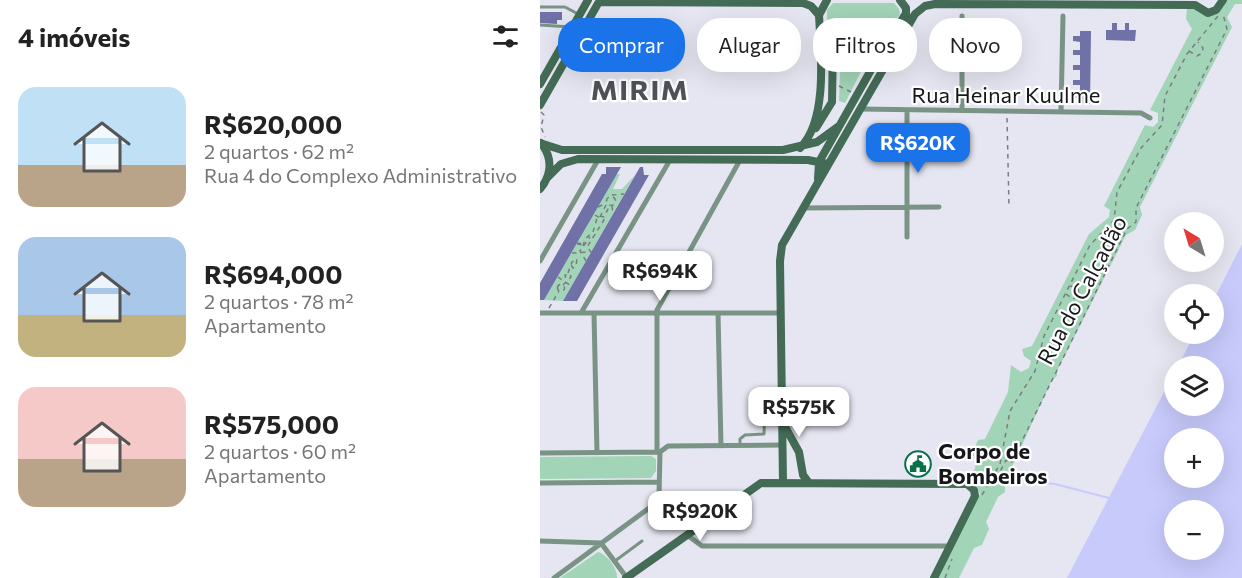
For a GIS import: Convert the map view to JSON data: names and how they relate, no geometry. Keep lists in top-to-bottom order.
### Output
{
  "streets": {
    "street": ["Rua Heinar Kuulme"],
    "path": ["Rua do Calçadão"]
  },
  "districts": ["MIRIM"],
  "places": {
    "public building": ["Corpo de Bombeiros"]
  },
  "north": "top left",
  "page": {
    "heading": "4 imóveis",
    "chip": [
      "Comprar",
      "Alugar",
      "Filtros",
      "Novo"
    ],
    "list": [
      {
        "name": "R$620,000",
        "note": "2 quartos · 62 m² · Rua 4 do Complexo Administrativo"
      },
      {
        "name": "R$694,000",
        "note": "2 quartos · 78 m² · Apartamento"
      },
      {
        "name": "R$575,000",
        "note": "2 quartos · 60 m² · Apartamento"
      }
    ],
    "price": [
      "R$620K",
      "R$694K",
      "R$575K",
      "R$920K"
    ],
    "map_buttons": ["+", "−"]
  }
}
